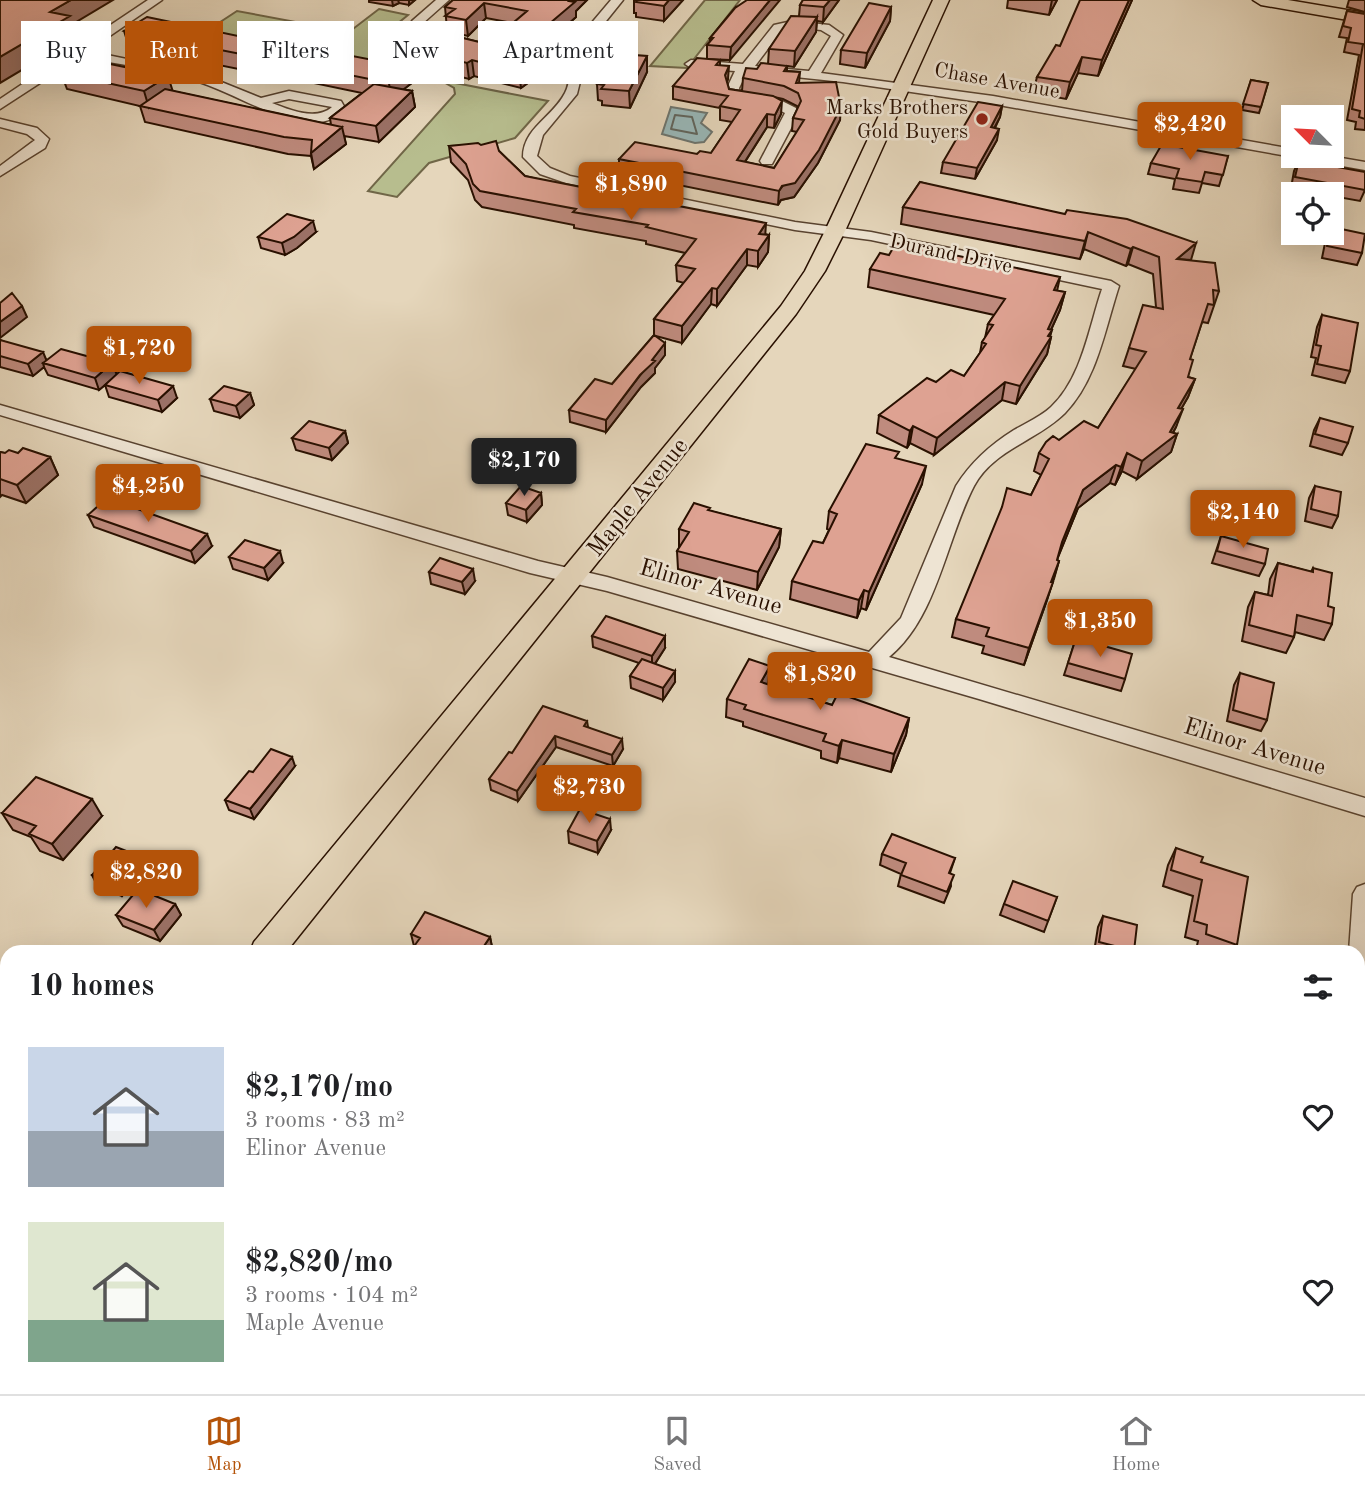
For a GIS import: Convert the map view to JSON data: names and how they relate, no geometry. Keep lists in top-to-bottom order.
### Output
{
  "streets": {
    "main road": ["Maple Avenue"],
    "street": ["Chase Avenue", "Durand Drive", "Elinor Avenue"]
  },
  "crossings": [
    ["Chase Avenue", "Maple Avenue"],
    ["Durand Drive", "Maple Avenue"],
    ["Durand Drive", "Elinor Avenue"],
    ["Maple Avenue", "Elinor Avenue"]
  ],
  "places": ["Marks Brothers Gold Buyers"],
  "north": "top left",
  "page": {
    "chip": [
      "Buy",
      "Rent",
      "Filters",
      "New",
      "Apartment"
    ],
    "price": [
      "$2,420",
      "$1,890",
      "$1,720",
      "$2,170",
      "$4,250",
      "$2,140",
      "$1,350",
      "$1,820",
      "$2,730",
      "$2,820"
    ],
    "heading": "10 homes",
    "list": [
      {
        "name": "$2,170/mo",
        "note": "3 rooms · 83 m² · Elinor Avenue"
      },
      {
        "name": "$2,820/mo",
        "note": "3 rooms · 104 m² · Maple Avenue"
      }
    ],
    "tabs": ["Map", "Saved", "Home"]
  }
}
